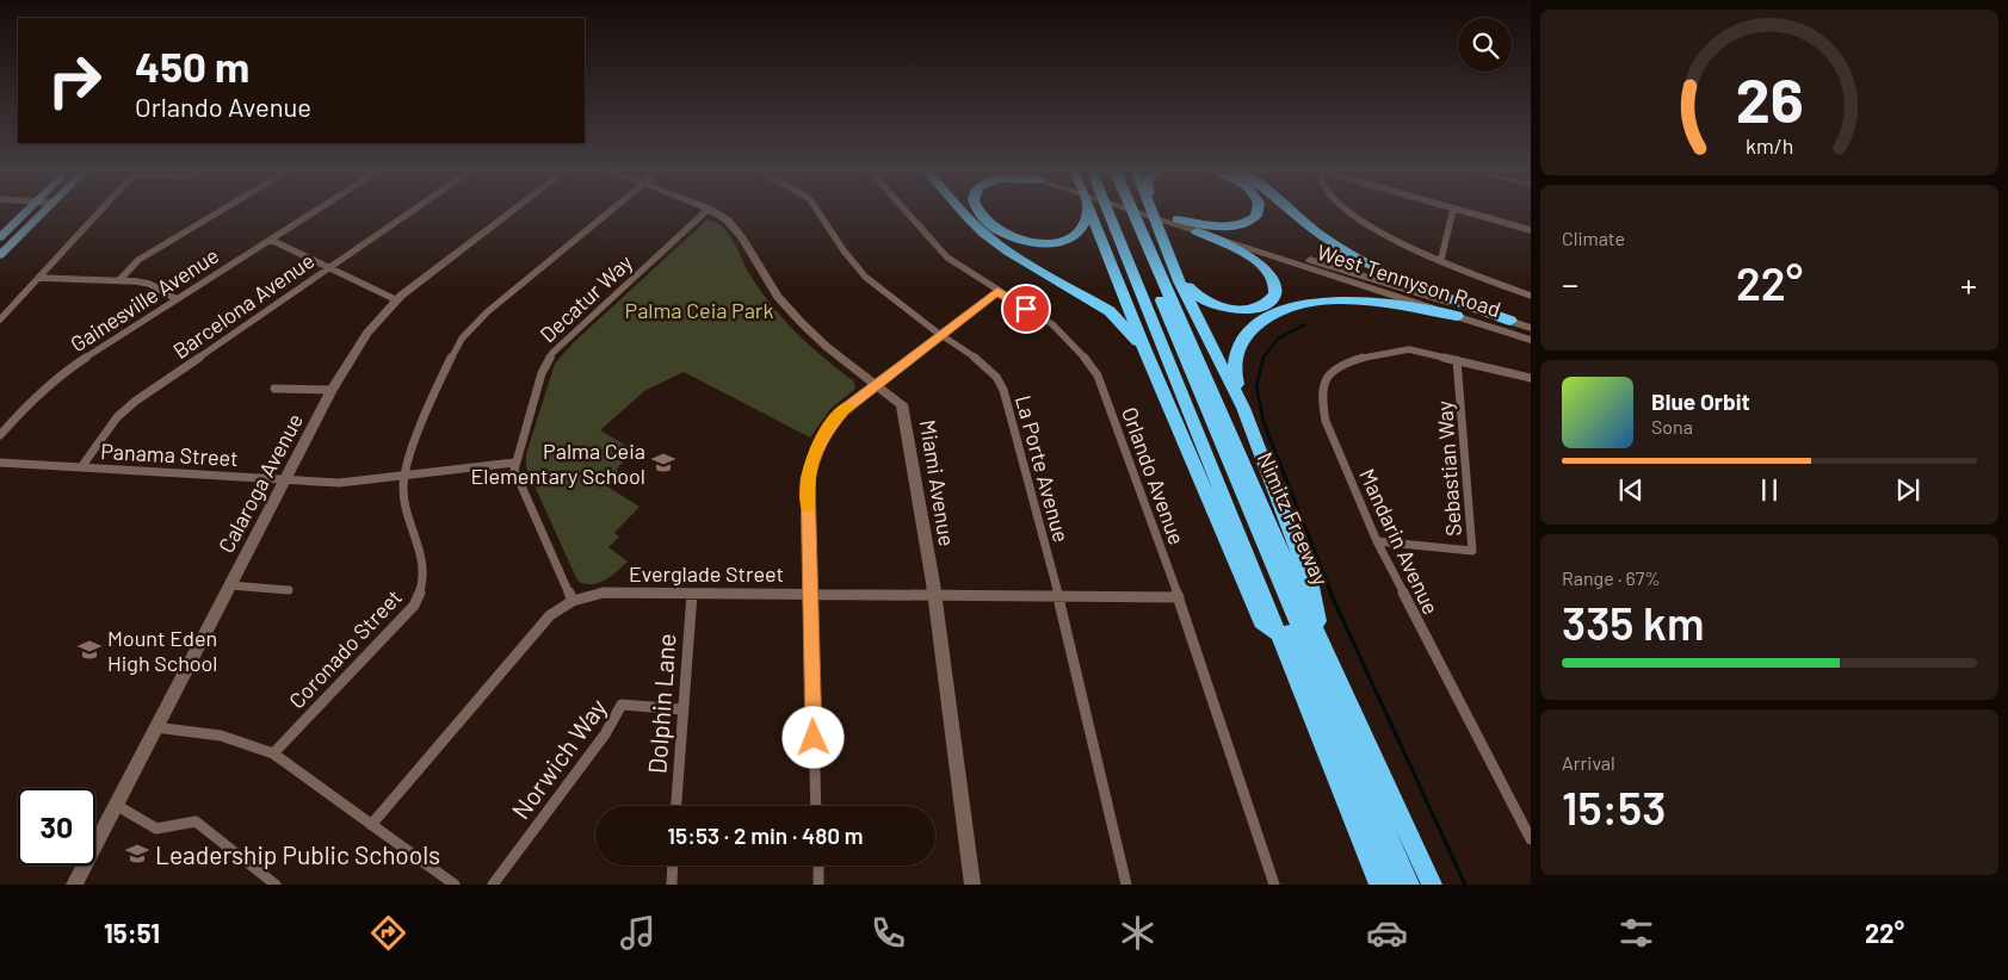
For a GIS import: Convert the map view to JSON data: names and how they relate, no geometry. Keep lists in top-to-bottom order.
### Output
{
  "streets": {
    "highway": ["Nimitz Freeway"],
    "street": [
      "West Tennyson Road",
      "Decatur Way",
      "Gainesville Avenue",
      "Barcelona Avenue",
      "Panama Street",
      "La Porte Avenue",
      "Sebastian Way",
      "Orlando Avenue",
      "Calaroga Avenue",
      "Miami Avenue",
      "Mandarin Avenue",
      "Everglade Street",
      "Coronado Street",
      "Dolphin Lane",
      "Norwich Way"
    ]
  },
  "crossings": [
    ["Decatur Way", "Panama Street"],
    ["Barcelona Avenue", "Panama Street"],
    ["Panama Street", "Calaroga Avenue"],
    ["Panama Street", "Coronado Street"],
    ["La Porte Avenue", "Everglade Street"],
    ["Sebastian Way", "Mandarin Avenue"],
    ["Orlando Avenue", "Everglade Street"],
    ["Miami Avenue", "Everglade Street"],
    ["Everglade Street", "Dolphin Lane"],
    ["Dolphin Lane", "Norwich Way"]
  ],
  "parks": ["Palma Ceia Park"],
  "places": {
    "school or university": ["Palma Ceia Elementary School", "Mount Eden High School", "Leadership Public Schools"]
  },
  "page": {
    "turn": ["450 m", "Orlando Avenue"],
    "tile": [
      "Climate",
      ["Range · 67%", "335 km"],
      ["Arrival", "15:53"]
    ],
    "heat": ["−", "22°", "+"],
    "song": ["Blue Orbit", "Sona"],
    "limit": "30",
    "trip": "15:53 · 2 min · 480 m",
    "tabs": ["15:51", "22°"],
    "gauge": ["26", "km/h"]
  }
}
